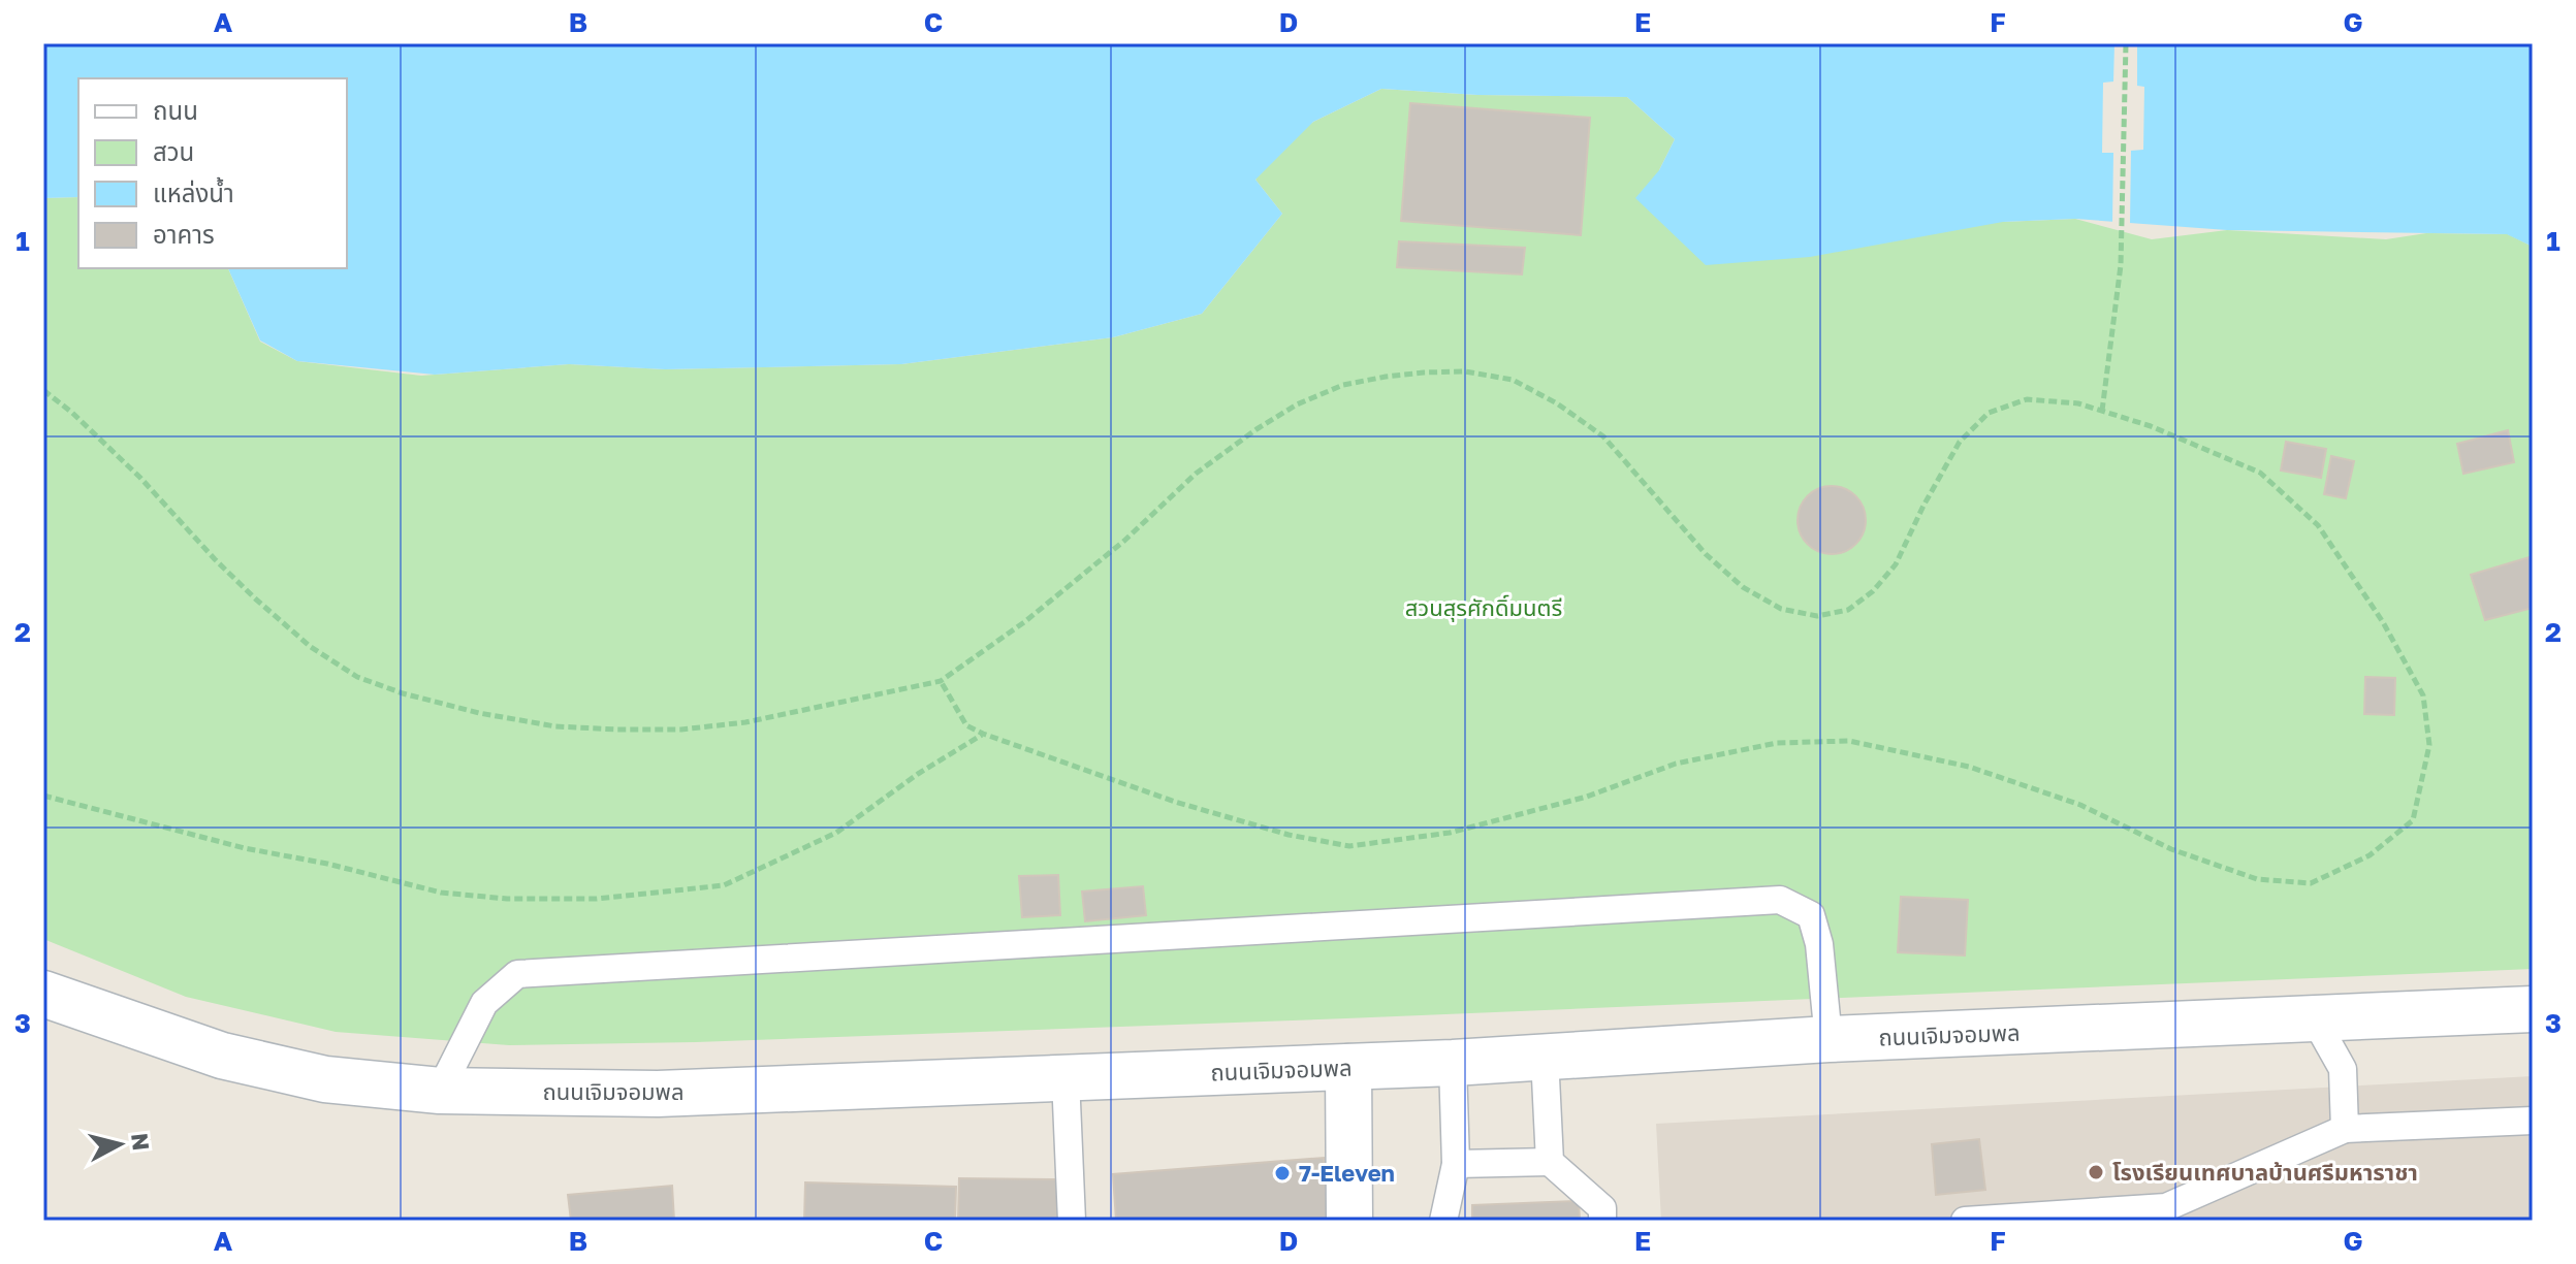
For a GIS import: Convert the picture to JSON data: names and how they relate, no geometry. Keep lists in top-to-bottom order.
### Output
{
  "streets": {
    "main road": ["ถนนเจิมจอมพล"]
  },
  "parks": ["สวนสุรศักดิ์มนตรี"],
  "places": ["โรงเรียนเทศบาลบ้านศรีมหาราชา", "7-Eleven"],
  "legend": [
    "ถนน",
    "สวน",
    "แหล่งน้ำ",
    "อาคาร"
  ],
  "north": "right",
  "grid": {
    "columns": [
      "A",
      "B",
      "C",
      "D",
      "E",
      "F",
      "G"
    ],
    "rows": ["1", "2", "3"]
  }
}
